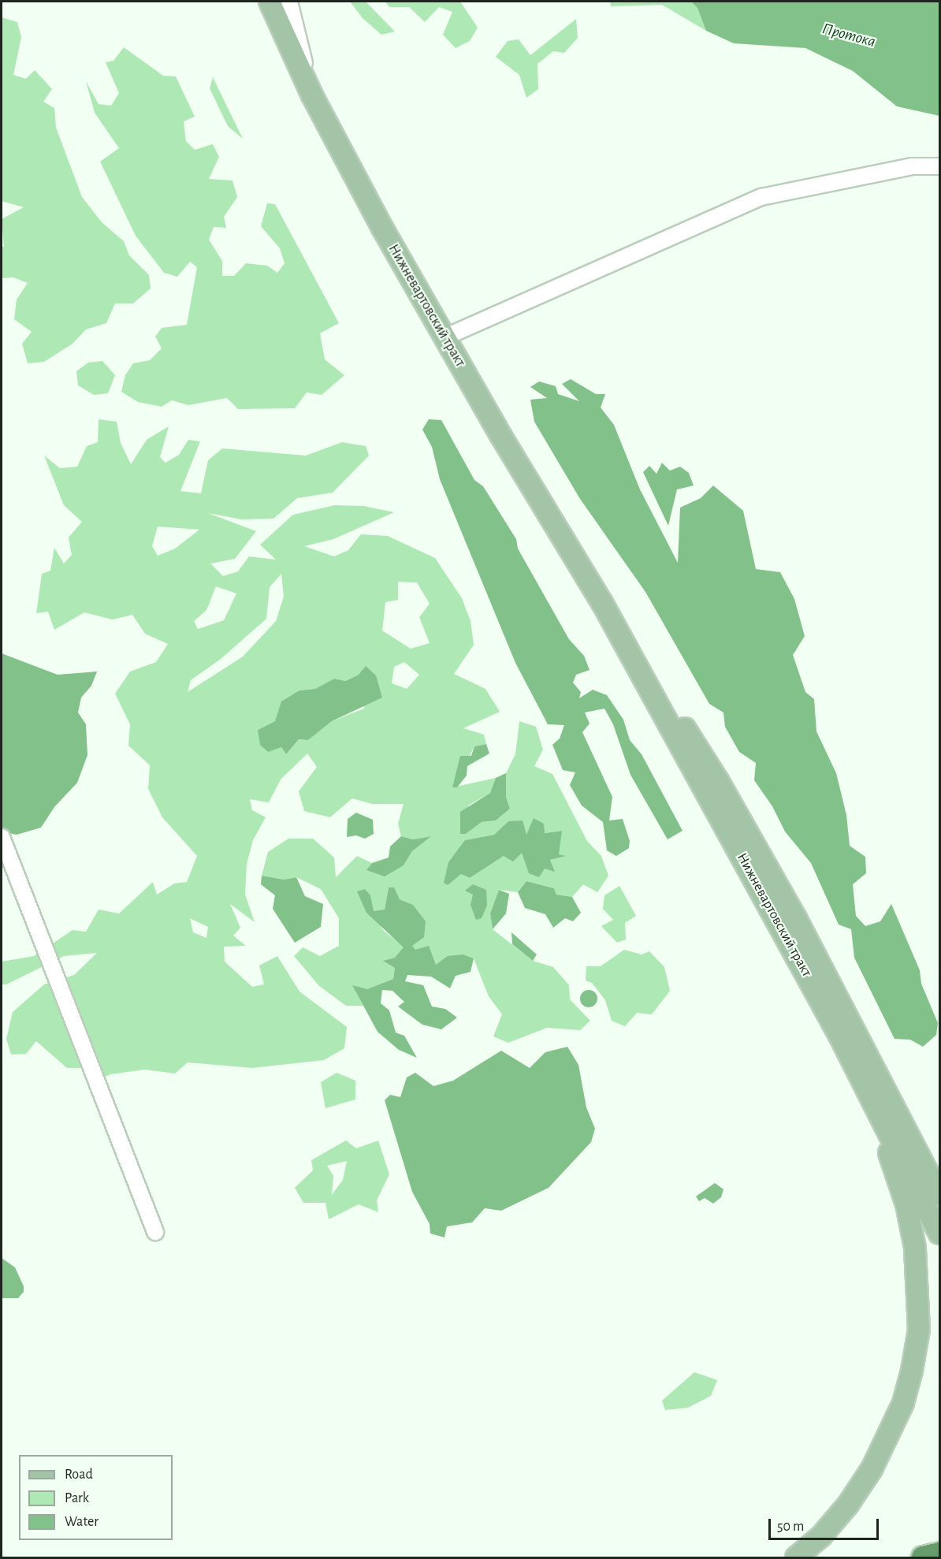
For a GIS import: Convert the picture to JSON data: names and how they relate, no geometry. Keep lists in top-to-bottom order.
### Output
{
  "streets": {
    "main road": ["Нижневартовский тракт"]
  },
  "water": ["Протока"],
  "legend": ["Road", "Park", "Water"],
  "scale_bar": "50 m"
}
